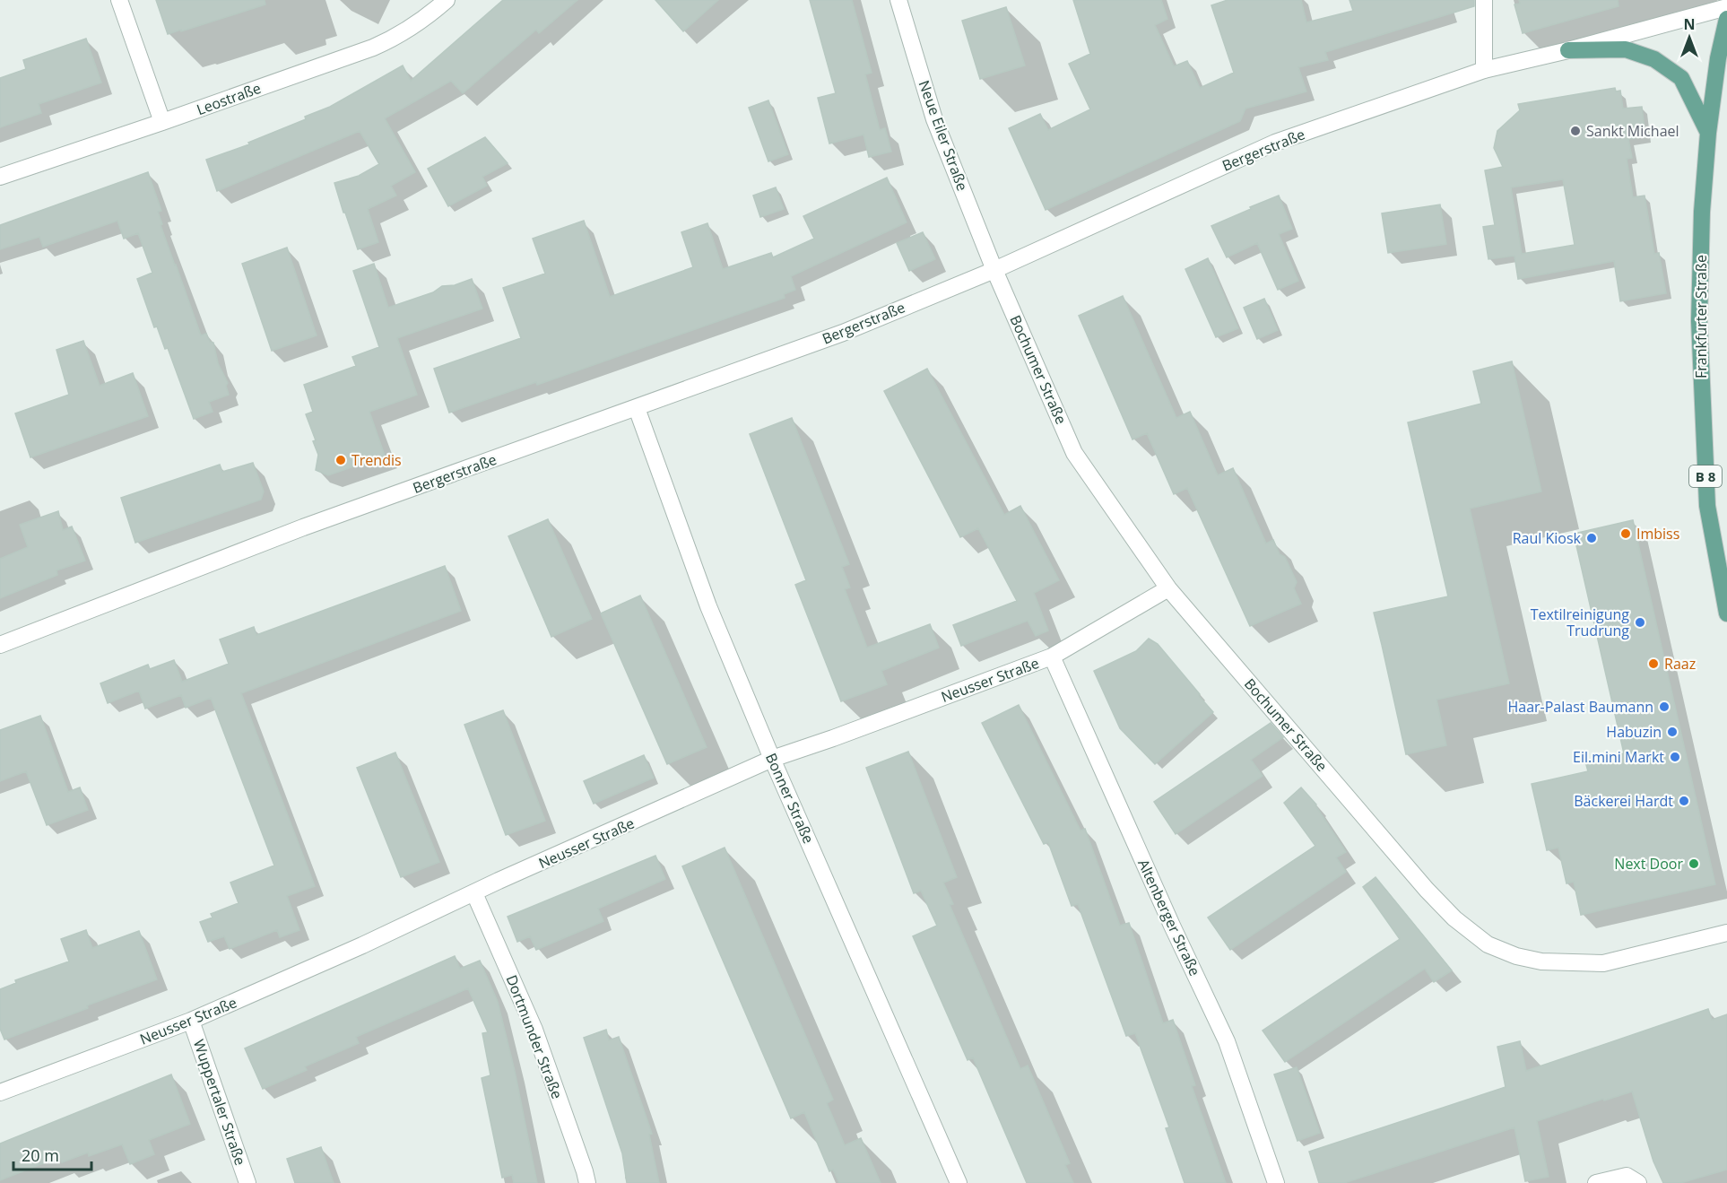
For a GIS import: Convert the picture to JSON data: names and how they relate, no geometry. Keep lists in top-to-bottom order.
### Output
{
  "streets": {
    "main road": ["Frankfurter Straße", "B 8"],
    "street": [
      "Leostraße",
      "Neue Eiler Straße",
      "Bergerstraße",
      "Bochumer Straße",
      "Neusser Straße",
      "Bonner Straße",
      "Altenberger Straße",
      "Dortmunder Straße",
      "Wuppertaler Straße"
    ]
  },
  "crossings": [
    ["Neue Eiler Straße", "Bergerstraße"],
    ["Neue Eiler Straße", "Bochumer Straße"],
    ["Bergerstraße", "Bochumer Straße"],
    ["Bergerstraße", "Bonner Straße"],
    ["Bochumer Straße", "Neusser Straße"],
    ["Neusser Straße", "Bonner Straße"],
    ["Neusser Straße", "Altenberger Straße"],
    ["Neusser Straße", "Dortmunder Straße"],
    ["Neusser Straße", "Wuppertaler Straße"]
  ],
  "places": [
    "Sankt Michael",
    "Trendis",
    "Imbiss",
    "Raul Kiosk",
    "Textilreinigung Trudrung",
    "Raaz",
    "Haar-Palast Baumann",
    "Habuzin",
    "Eil.mini Markt",
    "Bäckerei Hardt",
    "Next Door"
  ],
  "scale_bar": "20 m",
  "north": "top"
}
